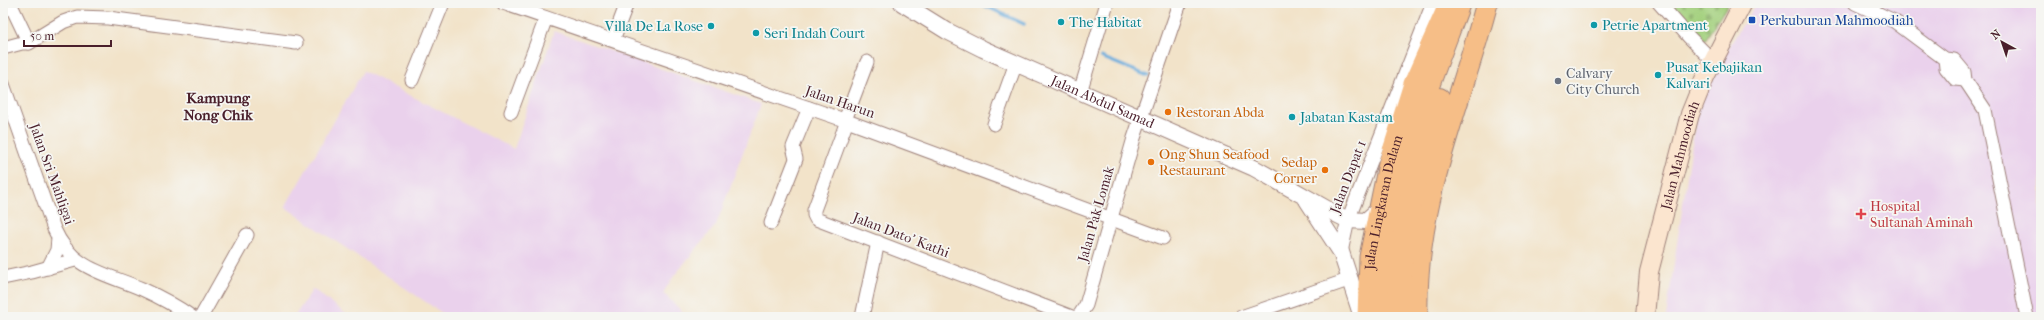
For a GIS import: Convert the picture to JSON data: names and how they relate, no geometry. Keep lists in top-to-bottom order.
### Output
{
  "streets": {
    "highway": ["Jalan Lingkaran Dalam"],
    "main road": ["Jalan Mahmoodiah"],
    "street": [
      "Jalan Harun",
      "Jalan Abdul Samad",
      "Jalan Sri Mahligai",
      "Jalan Dapat 1",
      "Jalan Pak Lomak",
      "Jalan Dato’ Kathi"
    ]
  },
  "crossings": [
    ["Jalan Harun", "Jalan Pak Lomak"],
    ["Jalan Harun", "Jalan Dato’ Kathi"],
    ["Jalan Abdul Samad", "Jalan Dapat 1"],
    ["Jalan Abdul Samad", "Jalan Lingkaran Dalam"],
    ["Jalan Abdul Samad", "Jalan Pak Lomak"],
    ["Jalan Pak Lomak", "Jalan Dato’ Kathi"]
  ],
  "districts": ["Kampung Nong Chik"],
  "places": {
    "transit": ["Perkuburan Mahmoodiah"],
    "other": [
      "The Habitat",
      "Petrie Apartment",
      "Villa De La Rose",
      "Seri Indah Court",
      "Pusat Kebajikan Kalvari",
      "Calvary City Church",
      "Restoran Abda",
      "Jabatan Kastam",
      "Ong Shun Seafood Restaurant",
      "Sedap Corner"
    ],
    "health": ["Hospital Sultanah Aminah"]
  },
  "scale_bar": "50 m",
  "north": "top left"
}
